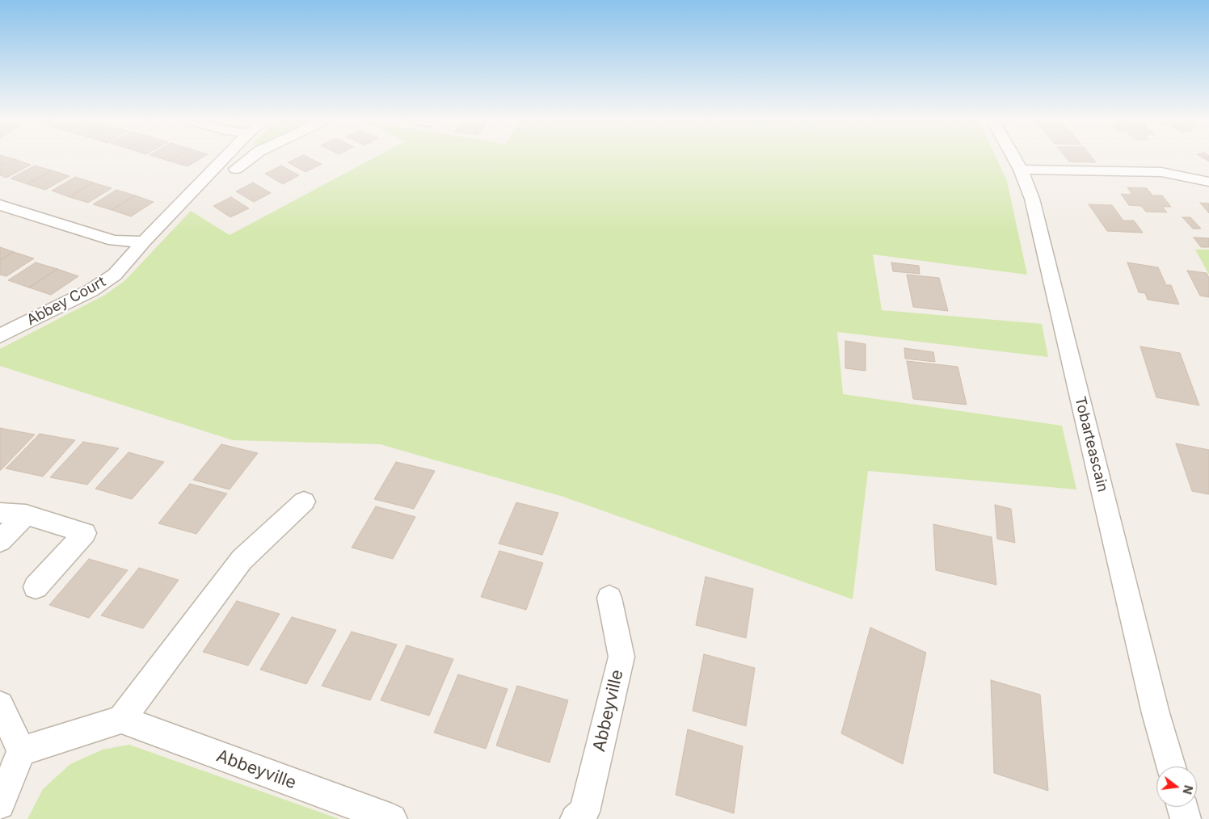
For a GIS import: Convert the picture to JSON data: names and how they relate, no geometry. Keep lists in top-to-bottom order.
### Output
{
  "streets": {
    "street": ["Abbey Court", "Tobarteascain", "Abbeyville"]
  },
  "north": "right"
}
